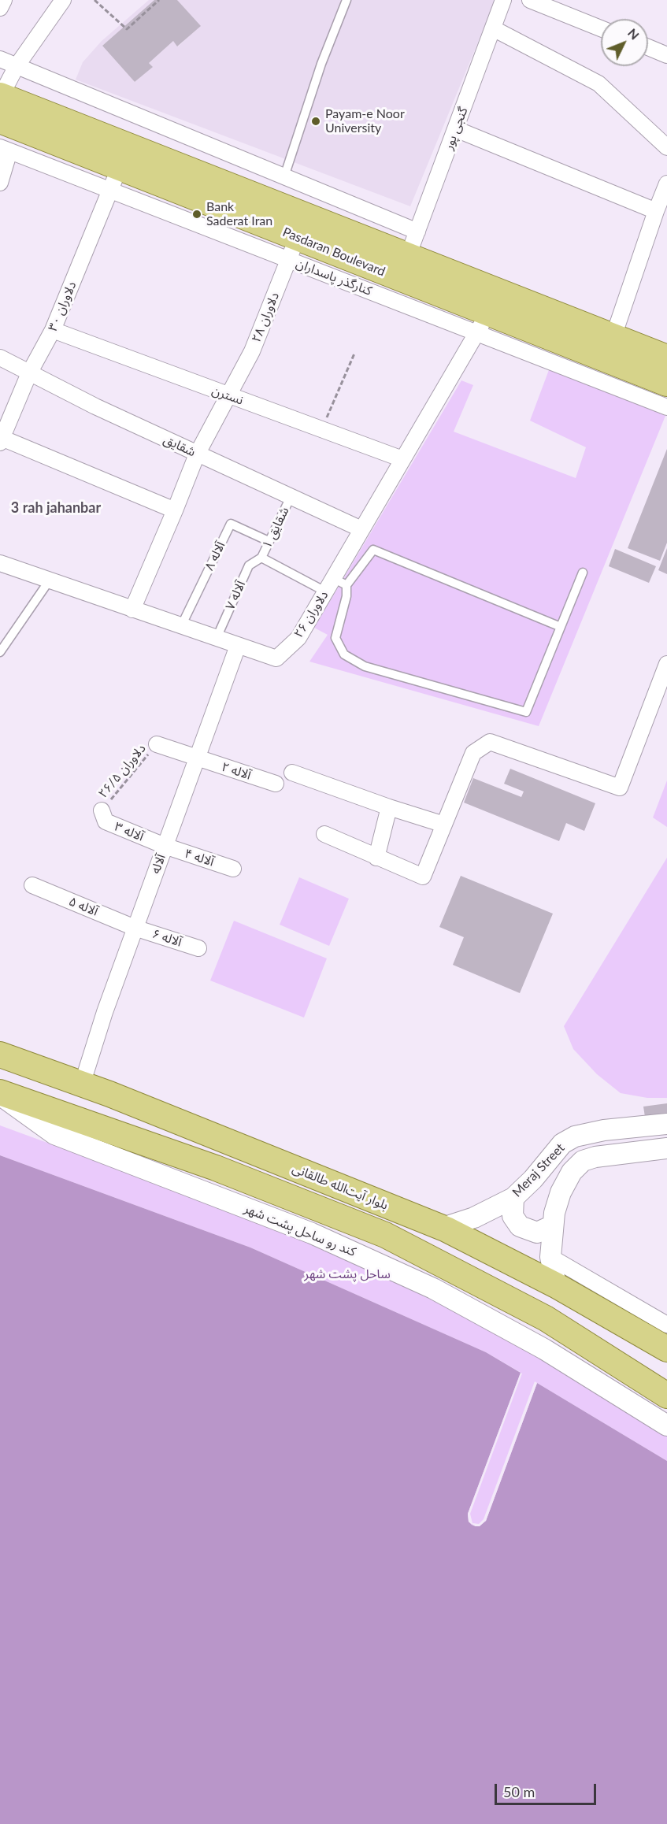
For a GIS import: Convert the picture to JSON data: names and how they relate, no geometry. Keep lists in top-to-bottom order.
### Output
{
  "streets": {
    "main road": ["Pasdaran Boulevard", "بلوار آیت‌الله طالقانی"],
    "street": [
      "گنجی پور",
      "کنارگذر پاسداران",
      "دلاوران ۳۰",
      "دلاوران ۲۸",
      "نسترن",
      "شقایق",
      "دلاوران ۲۶",
      "آلاله ۲",
      "آلاله ۳",
      "آلاله ۴",
      "آلاله",
      "آلاله ۵",
      "آلاله ۶",
      "Meraj Street",
      "کند رو ساحل پشت شهر"
    ],
    "lane": ["شقایق ۱", "آلاله ۸", "آلاله ۷"],
    "path": ["دلاوران ۲۶/۵"]
  },
  "crossings": [
    ["گنجی پور", "Pasdaran Boulevard"],
    ["Pasdaran Boulevard", "کنارگذر پاسداران"],
    ["Pasdaran Boulevard", "دلاوران ۳۰"],
    ["Pasdaran Boulevard", "دلاوران ۲۸"],
    ["Pasdaran Boulevard", "دلاوران ۲۶"],
    ["کنارگذر پاسداران", "دلاوران ۳۰"],
    ["کنارگذر پاسداران", "دلاوران ۲۸"],
    ["دلاوران ۳۰", "نسترن"],
    ["دلاوران ۳۰", "شقایق"],
    ["دلاوران ۲۸", "نسترن"],
    ["دلاوران ۲۸", "شقایق"],
    ["دلاوران ۲۸", "دلاوران ۲۶"],
    ["نسترن", "دلاوران ۲۶"],
    ["شقایق", "شقایق ۱"],
    ["شقایق", "دلاوران ۲۶"],
    ["شقایق ۱", "آلاله ۸"],
    ["شقایق ۱", "آلاله ۷"],
    ["آلاله ۸", "دلاوران ۲۶"],
    ["آلاله ۷", "دلاوران ۲۶"],
    ["دلاوران ۲۶", "آلاله"],
    ["دلاوران ۲۶/۵", "آلاله ۲"],
    ["دلاوران ۲۶/۵", "آلاله ۳"],
    ["آلاله ۲", "آلاله"],
    ["آلاله ۳", "آلاله ۴"],
    ["آلاله ۳", "آلاله"],
    ["آلاله ۴", "آلاله"],
    ["آلاله", "آلاله ۵"],
    ["آلاله", "آلاله ۶"],
    ["آلاله", "بلوار آیت‌الله طالقانی"],
    ["آلاله ۵", "آلاله ۶"],
    ["Meraj Street", "بلوار آیت‌الله طالقانی"]
  ],
  "districts": ["3 rah jahanbar"],
  "parks": ["ساحل پشت شهر"],
  "places": ["Payam-e Noor University", "Bank Saderat Iran"],
  "scale_bar": "50 m",
  "north": "top right"
}
